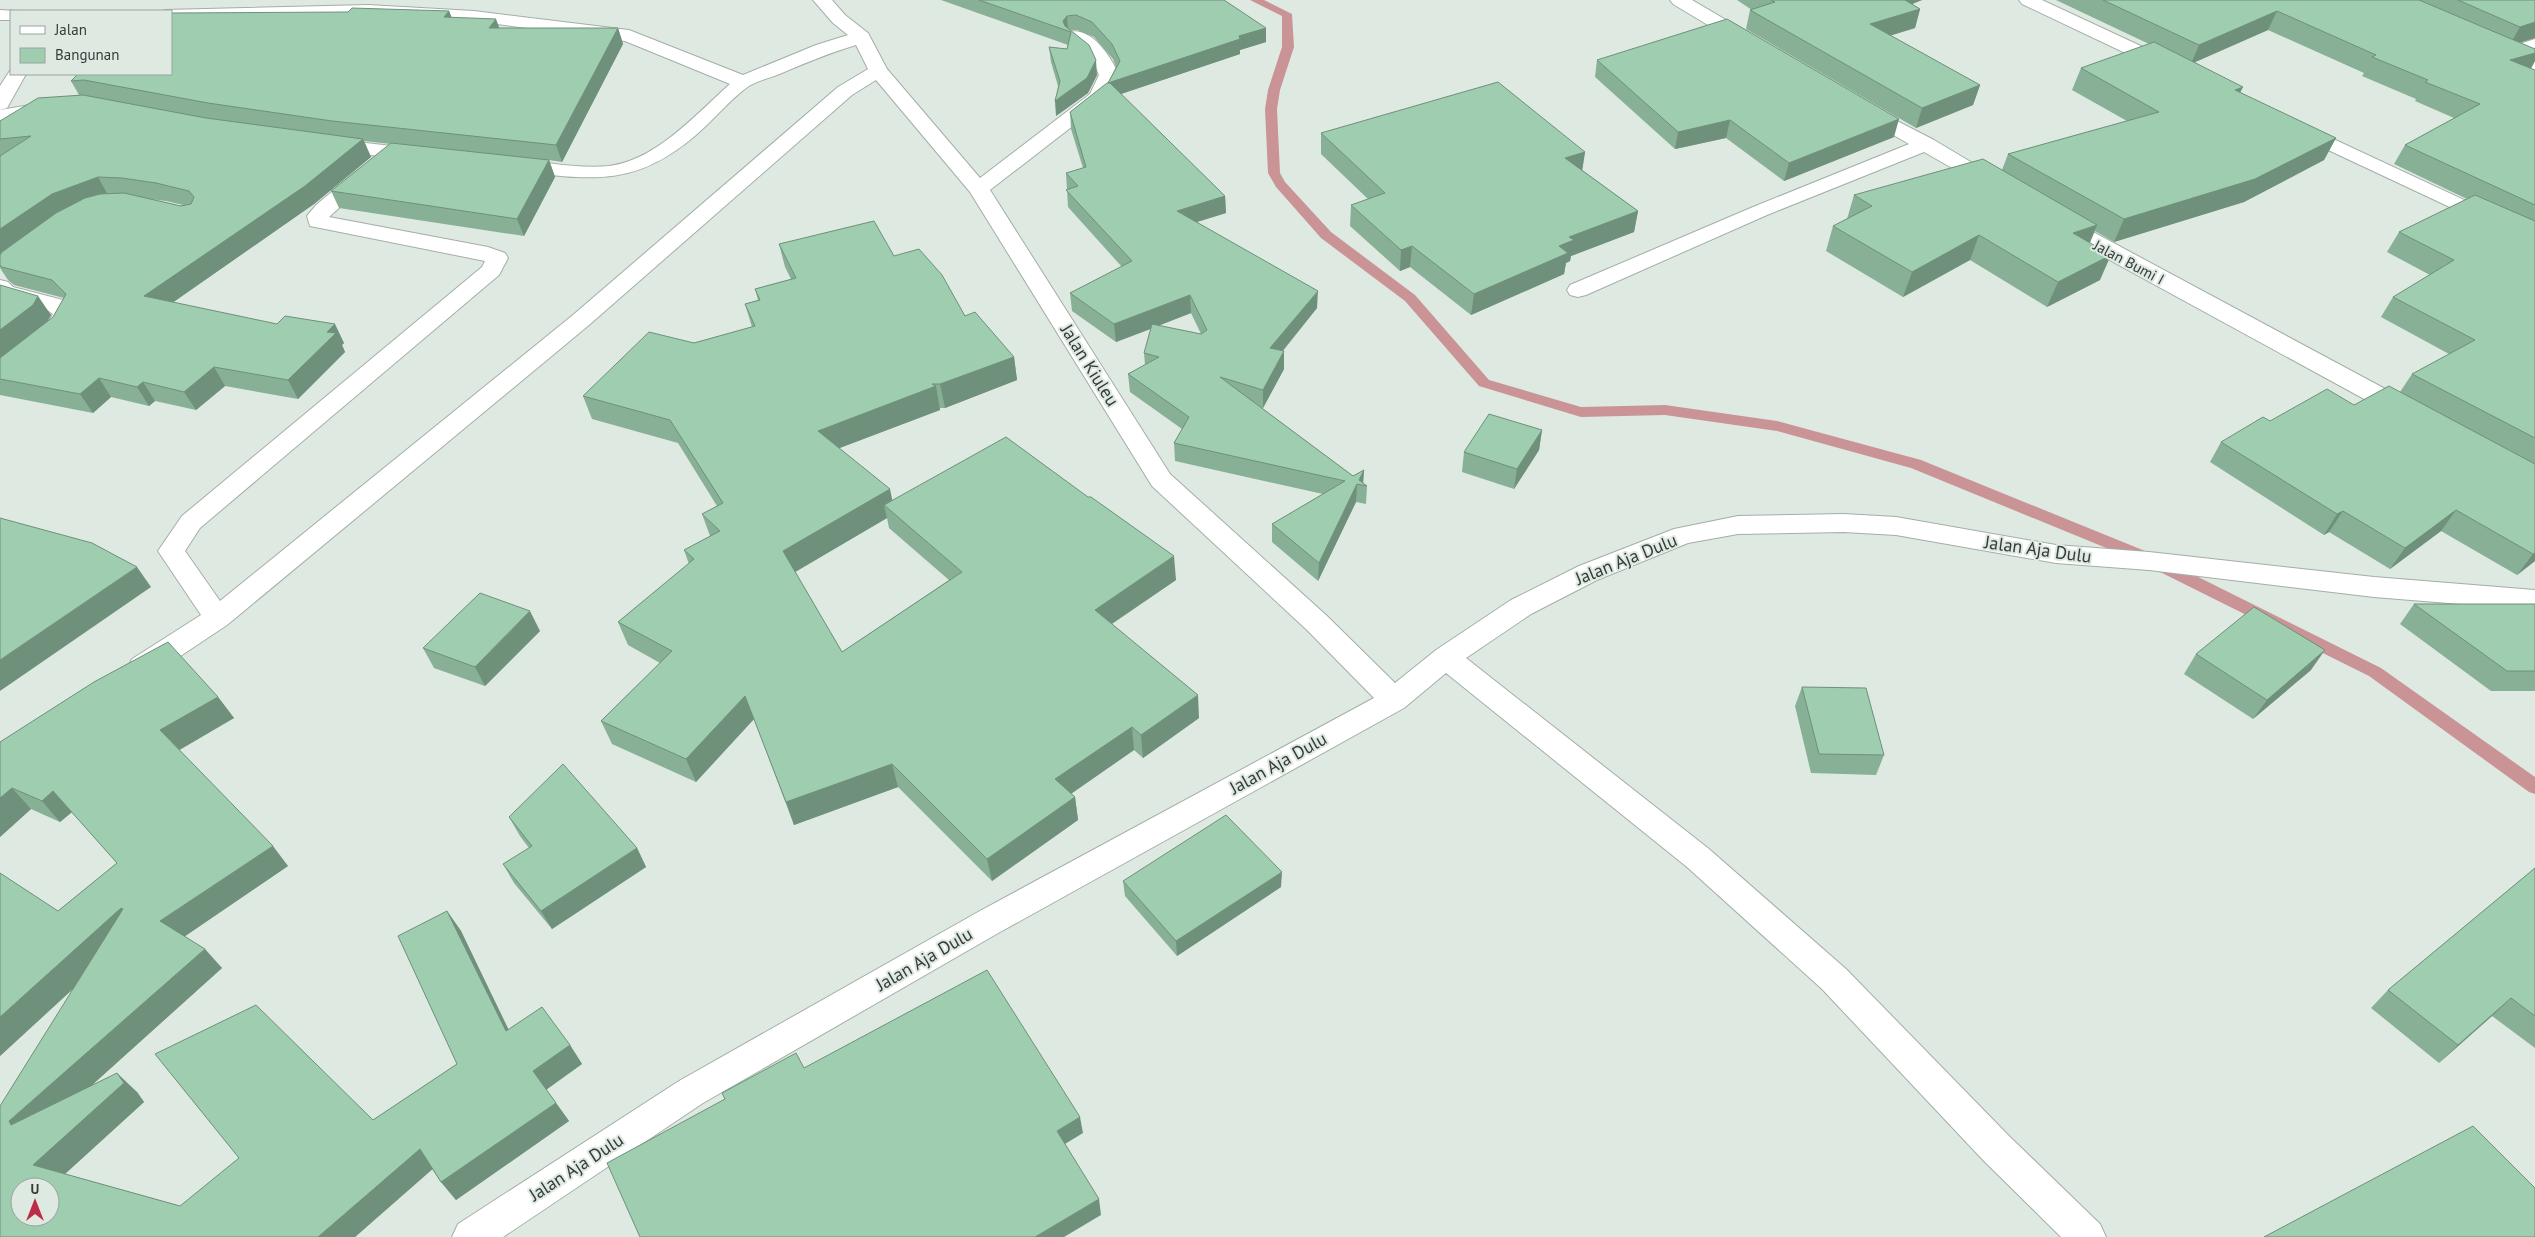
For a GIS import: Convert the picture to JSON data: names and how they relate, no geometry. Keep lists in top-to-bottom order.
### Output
{
  "streets": {
    "street": ["Jalan Bumi I", "Jalan Kiuleu", "Jalan Aja Dulu"]
  },
  "crossings": [
    ["Jalan Kiuleu", "Jalan Aja Dulu"]
  ],
  "legend": ["Jalan", "Bangunan"],
  "north": "top"
}
